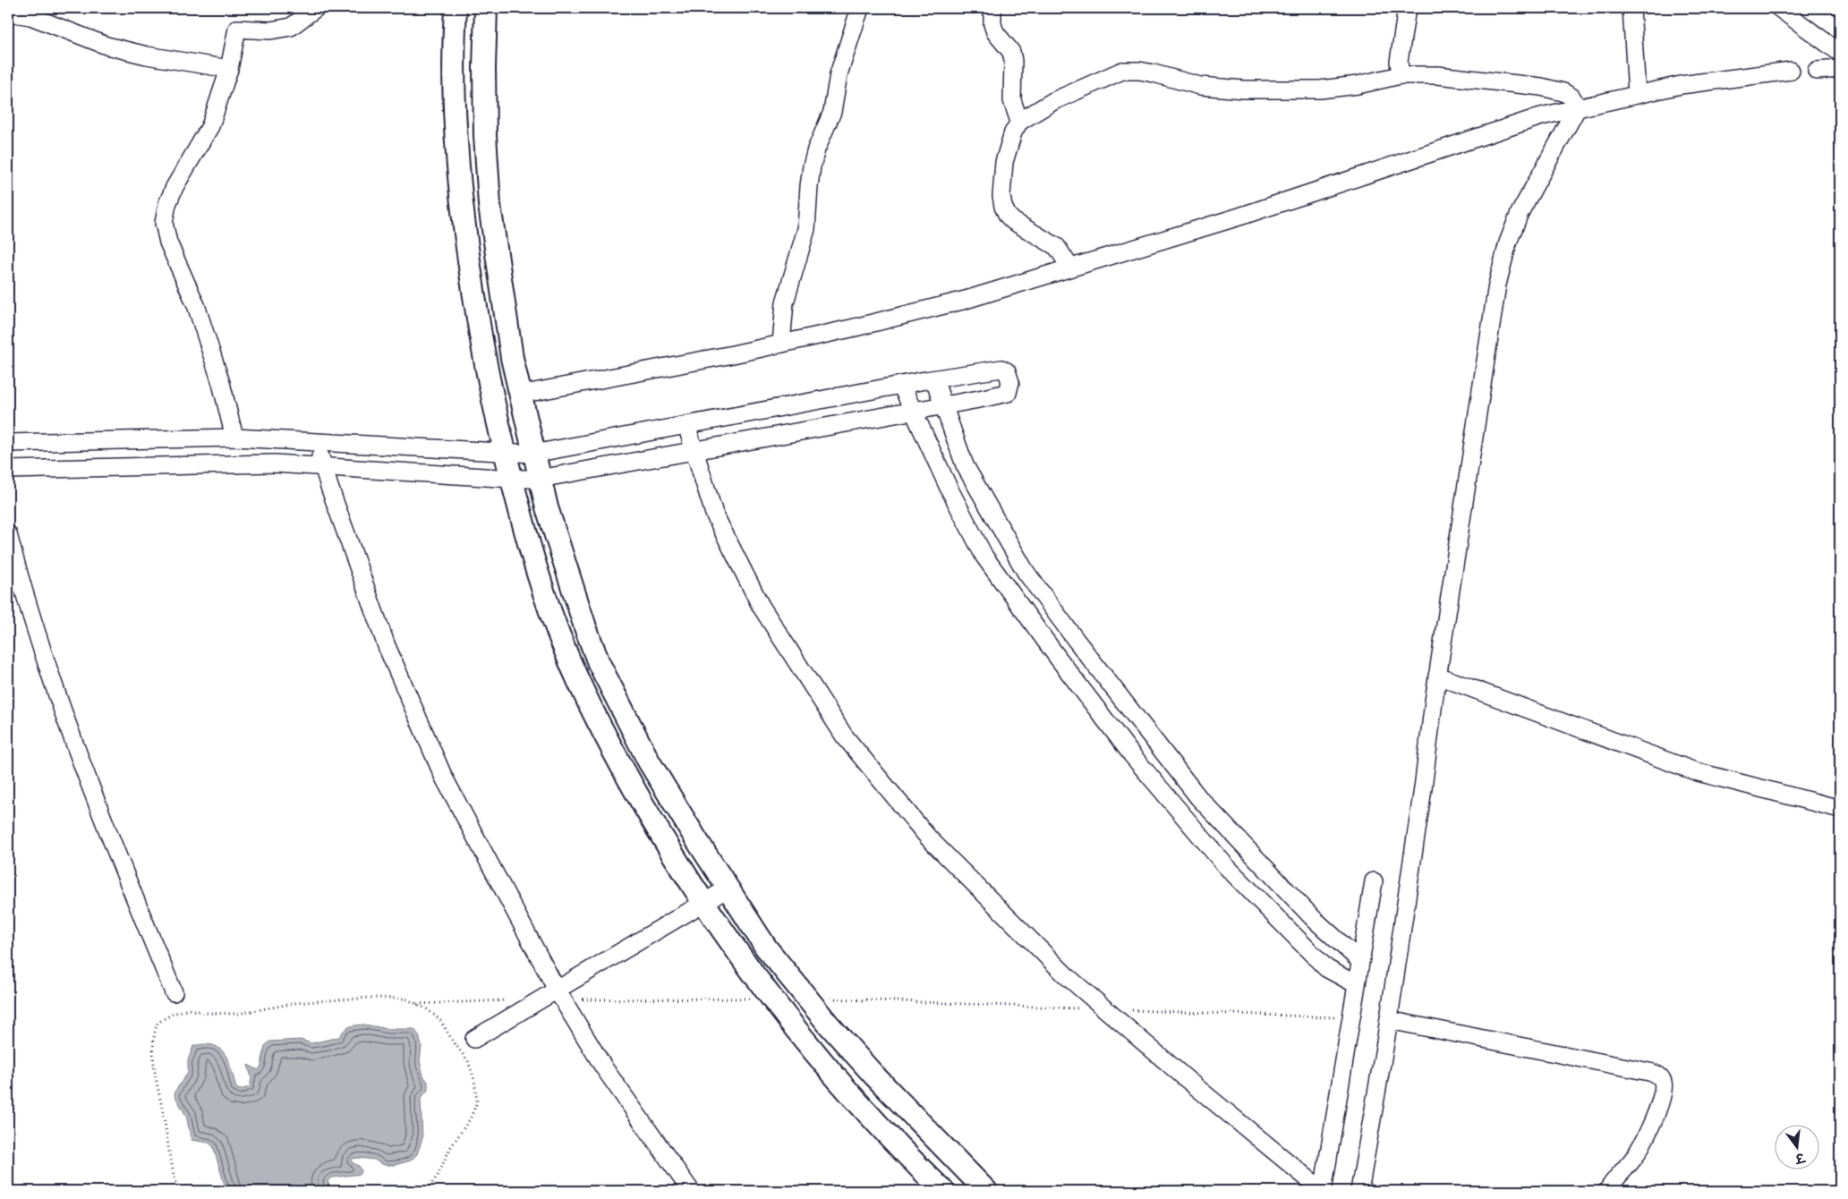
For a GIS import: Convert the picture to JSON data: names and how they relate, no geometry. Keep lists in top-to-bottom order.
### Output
{
  "north": "bottom"
}
